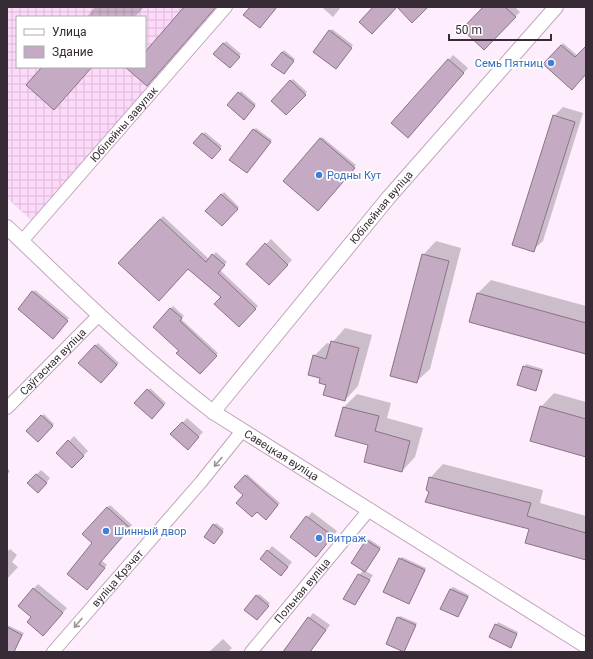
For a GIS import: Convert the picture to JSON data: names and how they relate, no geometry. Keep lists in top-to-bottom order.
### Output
{
  "streets": {
    "street": [
      "Юбілейны завулак",
      "Юбілейная вуліца",
      "Саўгасная вуліца",
      "Савецкая вуліца",
      "вуліца Крэчат",
      "Польная вуліца"
    ]
  },
  "crossings": [
    ["Юбілейны завулак", "Савецкая вуліца"],
    ["Юбілейная вуліца", "Савецкая вуліца"],
    ["Саўгасная вуліца", "Савецкая вуліца"],
    ["Савецкая вуліца", "вуліца Крэчат"],
    ["Савецкая вуліца", "Польная вуліца"]
  ],
  "one_way": ["вуліца Крэчат"],
  "places": [
    "Семь Пятниц",
    "Родны Кут",
    "Шинный двор",
    "Витраж"
  ],
  "legend": ["Улица", "Здание"],
  "scale_bar": "50 m"
}
